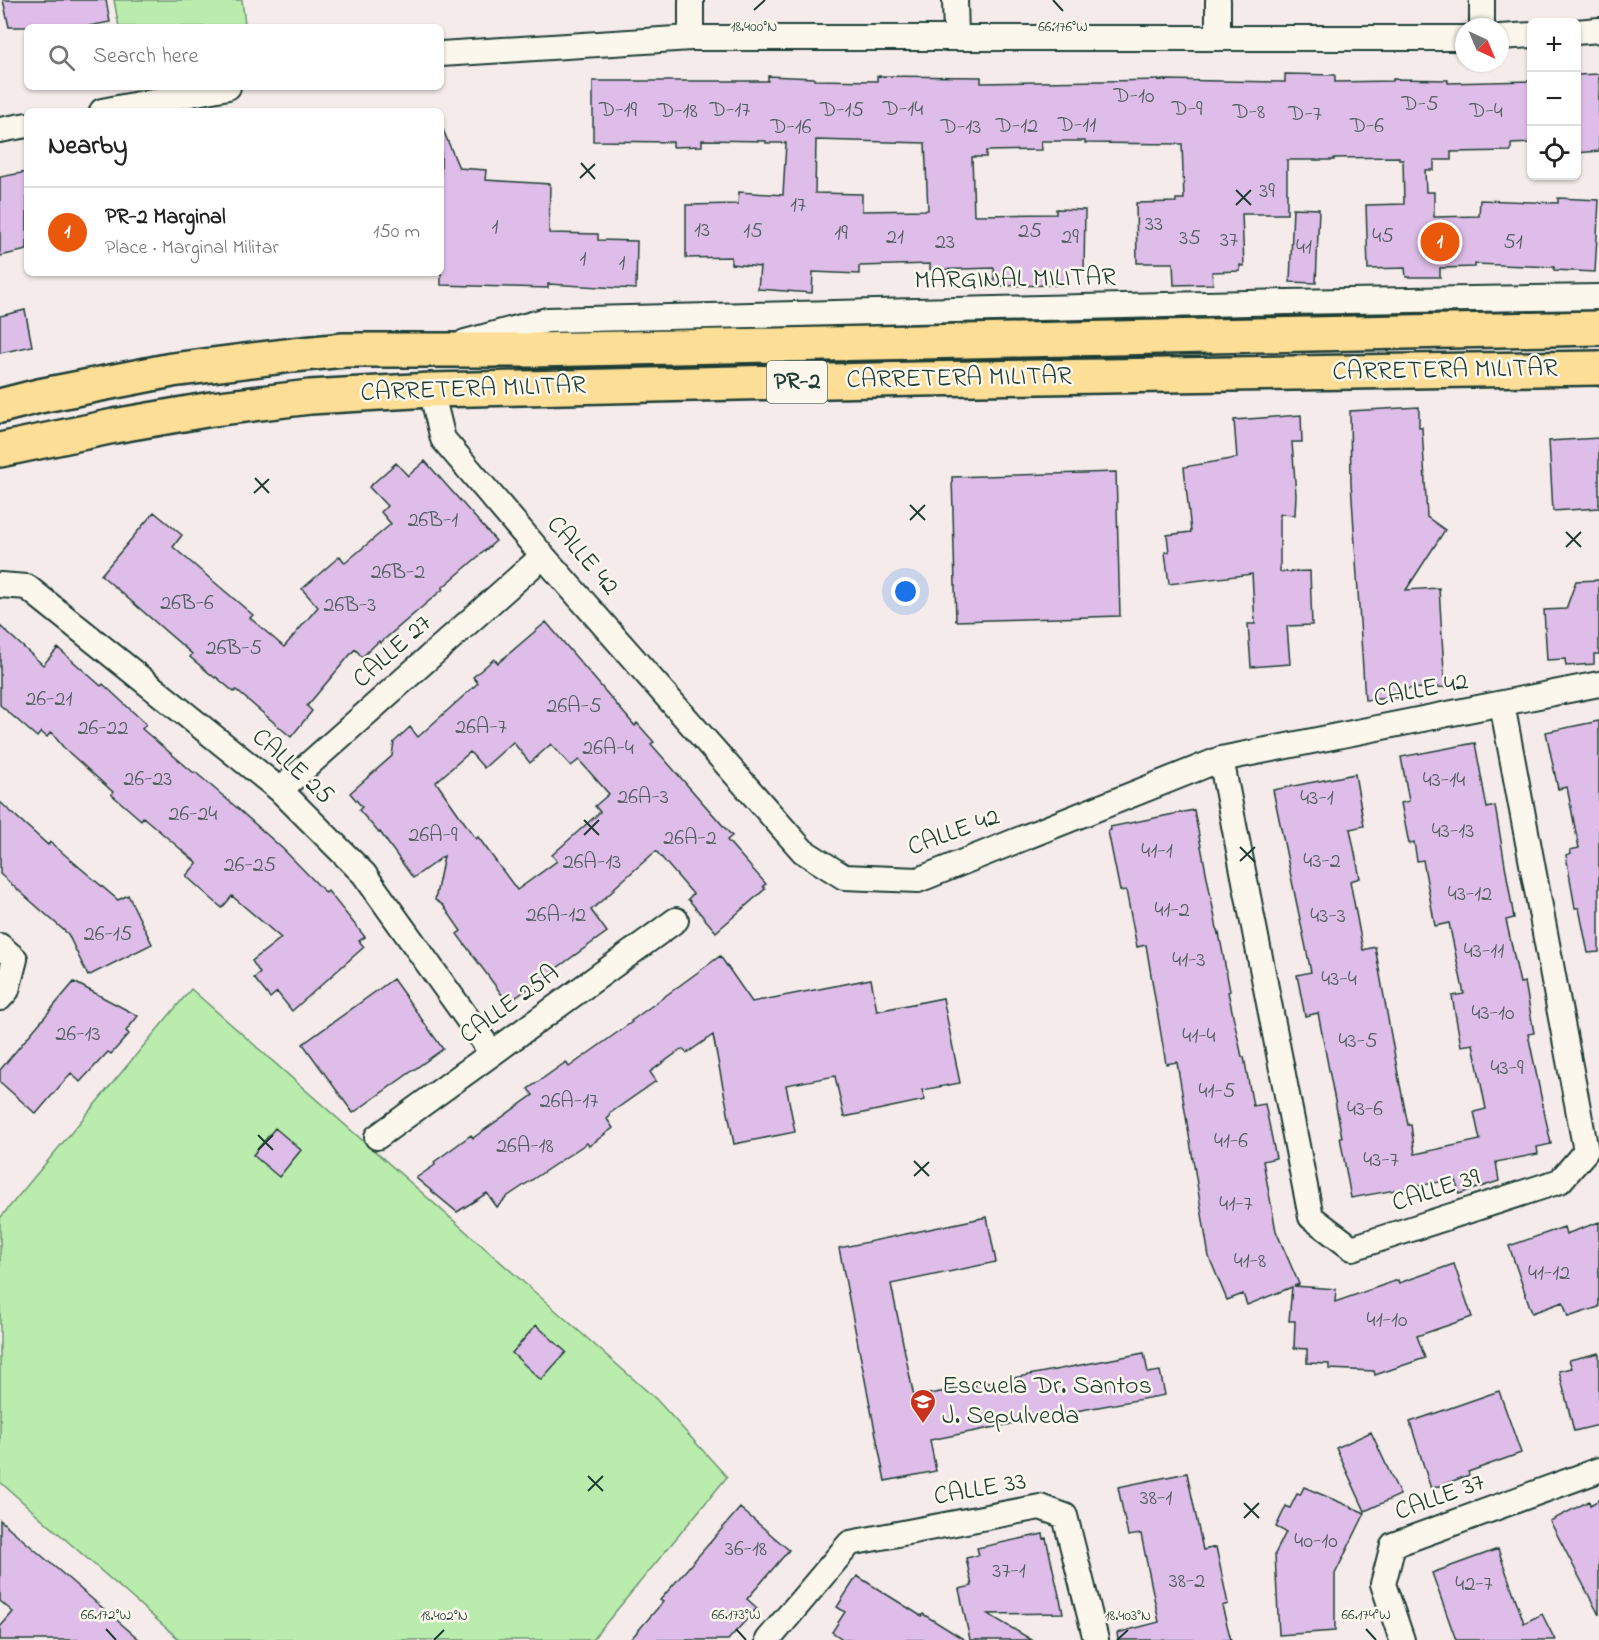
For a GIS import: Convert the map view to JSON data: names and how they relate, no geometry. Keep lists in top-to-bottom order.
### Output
{
  "streets": {
    "main road": ["CARRETERA MILITAR", "PR-2"],
    "street": [
      "MARGINAL MILITAR",
      "CALLE 42",
      "CALLE 27",
      "CALLE 25",
      "CALLE 25A",
      "CALLE 39",
      "CALLE 33",
      "CALLE 37"
    ]
  },
  "crossings": [
    ["MARGINAL MILITAR", "CARRETERA MILITAR"],
    ["CARRETERA MILITAR", "CALLE 42"],
    ["CALLE 42", "CALLE 27"],
    ["CALLE 42", "CALLE 39"],
    ["CALLE 27", "CALLE 25"],
    ["CALLE 25", "CALLE 25A"]
  ],
  "places": {
    "school or university": ["Escuela Dr. Santos J. Sepulveda"]
  },
  "house_numbers": [
    "D-10",
    "D-5",
    "D-14",
    "D-9",
    "D-19",
    "D-17",
    "D-15",
    "D-18",
    "D-4",
    "D-8",
    "D-7",
    "D-11",
    "D-12",
    "D-6",
    "D-16",
    "D-13",
    "39",
    "17",
    "33",
    "1",
    "13",
    "15",
    "25",
    "19",
    "45",
    "21",
    "29",
    "35",
    "37",
    "23",
    "51",
    "41",
    "1",
    "1",
    "26B-1",
    "26B-2",
    "26B-6",
    "26B-3",
    "26B-5",
    "26-21",
    "26A-5",
    "26A-7",
    "26-22",
    "26A-4",
    "26-23",
    "43-14",
    "26A-3",
    "43-1",
    "26-24",
    "43-13",
    "26A-9",
    "26A-2",
    "41-1",
    "43-2",
    "26A-13",
    "26-25",
    "43-12",
    "41-2",
    "26A-12",
    "43-3",
    "26-15",
    "43-11",
    "41-3",
    "43-4",
    "43-10",
    "26-13",
    "41-4",
    "43-5",
    "43-9",
    "41-5",
    "26A-17",
    "43-6",
    "41-6",
    "26A-18",
    "43-7",
    "41-7",
    "41-8",
    "41-12",
    "41-10",
    "38-1",
    "40-10",
    "36-18",
    "37-1",
    "38-2",
    "42-7"
  ],
  "north": "bottom right",
  "page": {
    "map_buttons": ["+", "−"],
    "search": "Search here",
    "heading": "Nearby",
    "list": [
      {
        "mark": "1",
        "name": "PR-2 Marginal",
        "note": "Place · Marginal Militar",
        "value": "150 m"
      }
    ],
    "pins": "1"
  },
  "coordinates": [
    "18.400°N",
    "66.176°W",
    "66.172°W",
    "66.173°W",
    "66.174°W",
    "18.402°N",
    "18.403°N"
  ]
}
